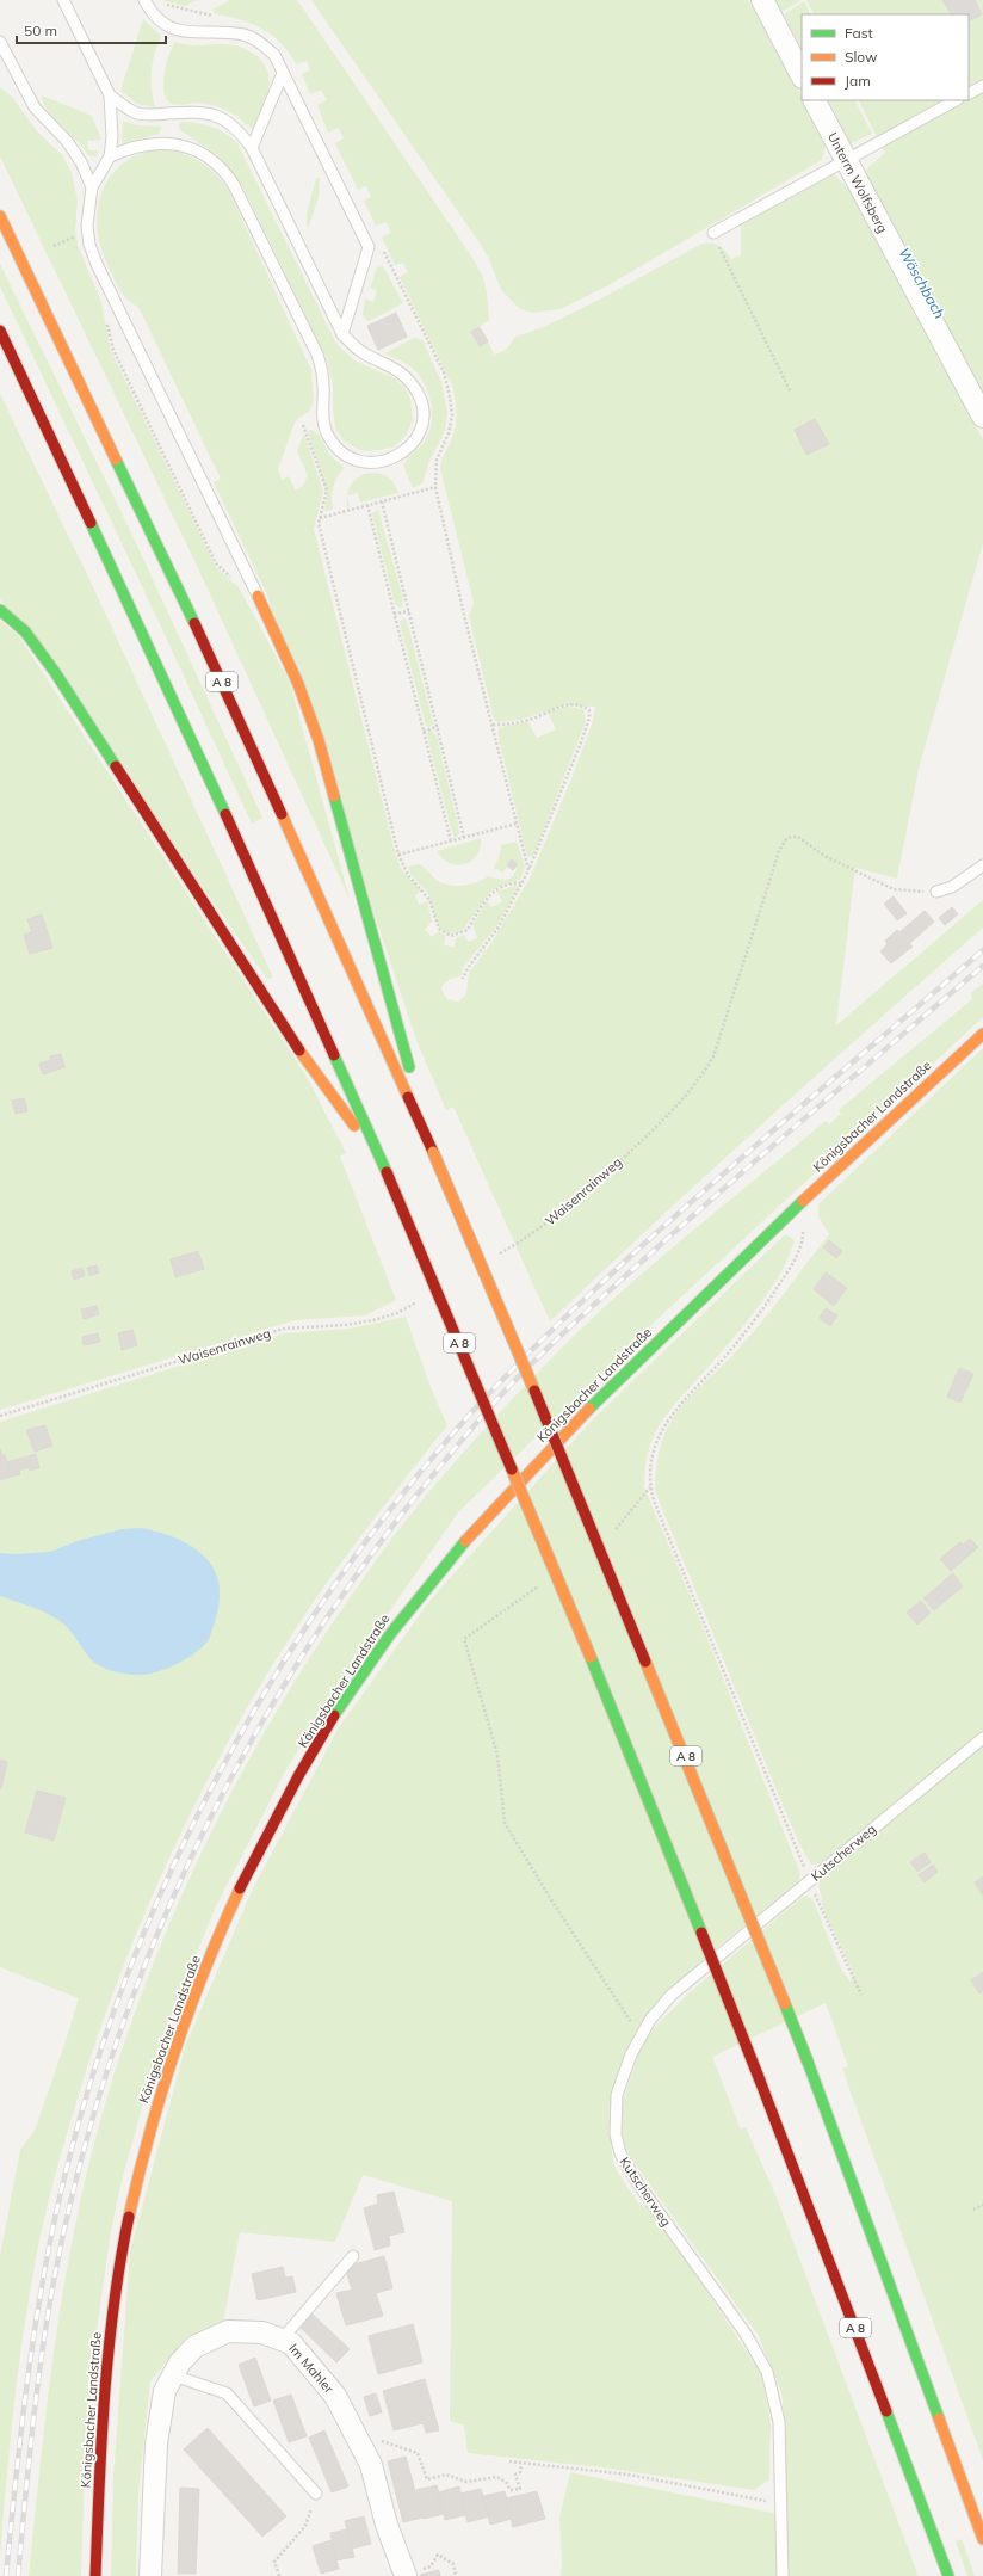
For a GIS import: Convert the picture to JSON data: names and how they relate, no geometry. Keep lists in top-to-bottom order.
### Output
{
  "streets": {
    "main road": ["A 8", "Königsbacher Landstraße"],
    "street": ["Unterm Wolfsberg", "Im Mahler"],
    "lane": ["Kutscherweg"],
    "path": ["Waisenrainweg"]
  },
  "water": ["Wöschbach"],
  "legend": ["Fast", "Slow", "Jam"],
  "scale_bar": "50 m"
}
